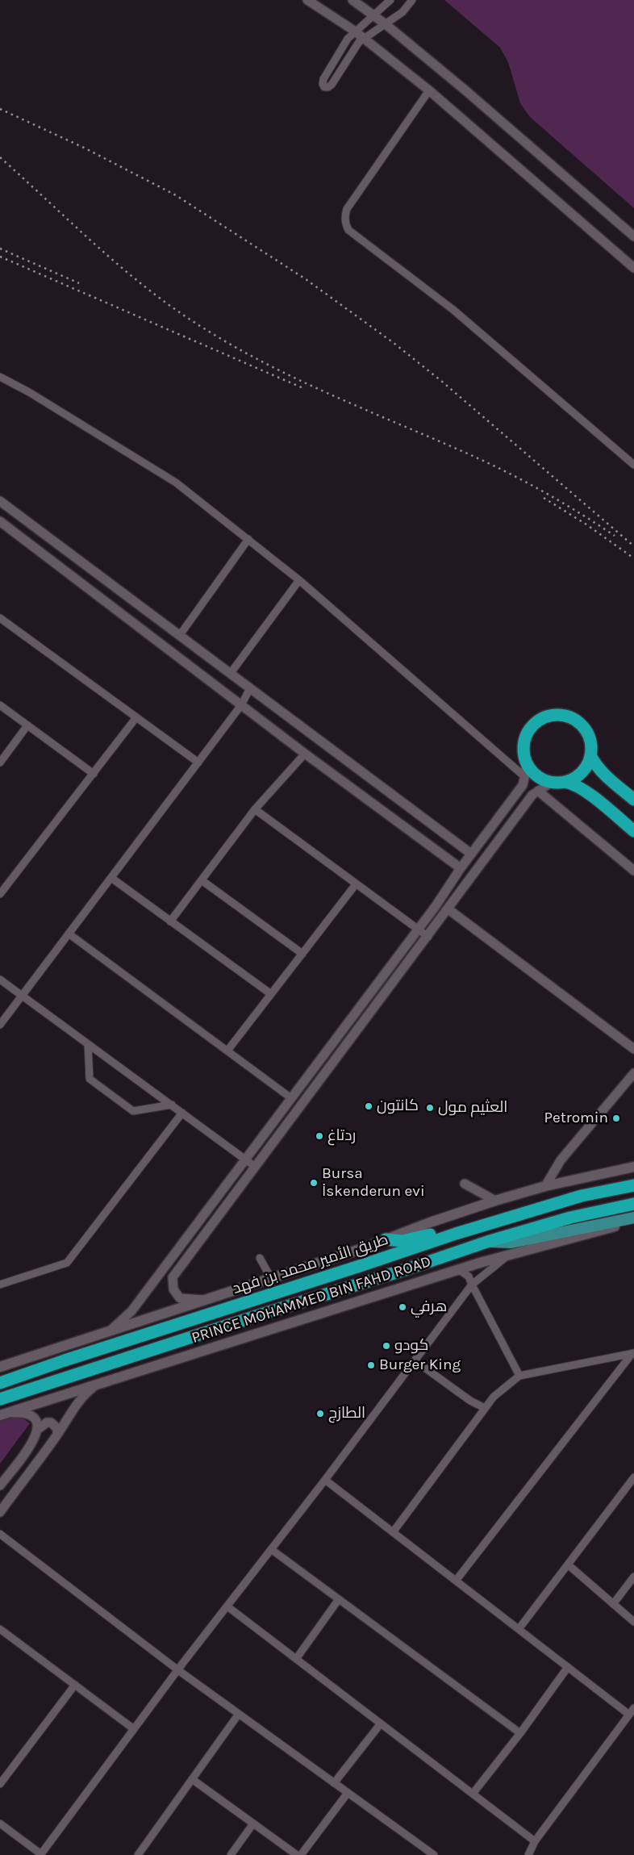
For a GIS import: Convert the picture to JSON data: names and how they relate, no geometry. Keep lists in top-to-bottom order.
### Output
{
  "streets": {
    "highway": ["طريق الأمير محمد بن فهد"],
    "main road": ["PRINCE MOHAMMED BIN FAHD ROAD"]
  },
  "places": [
    "كانتون",
    "العثيم مول",
    "Petromin",
    "ردتاغ",
    "Bursa İskenderun evi",
    "هرفي",
    "كودو",
    "Burger King",
    "الطازج"
  ]
}
